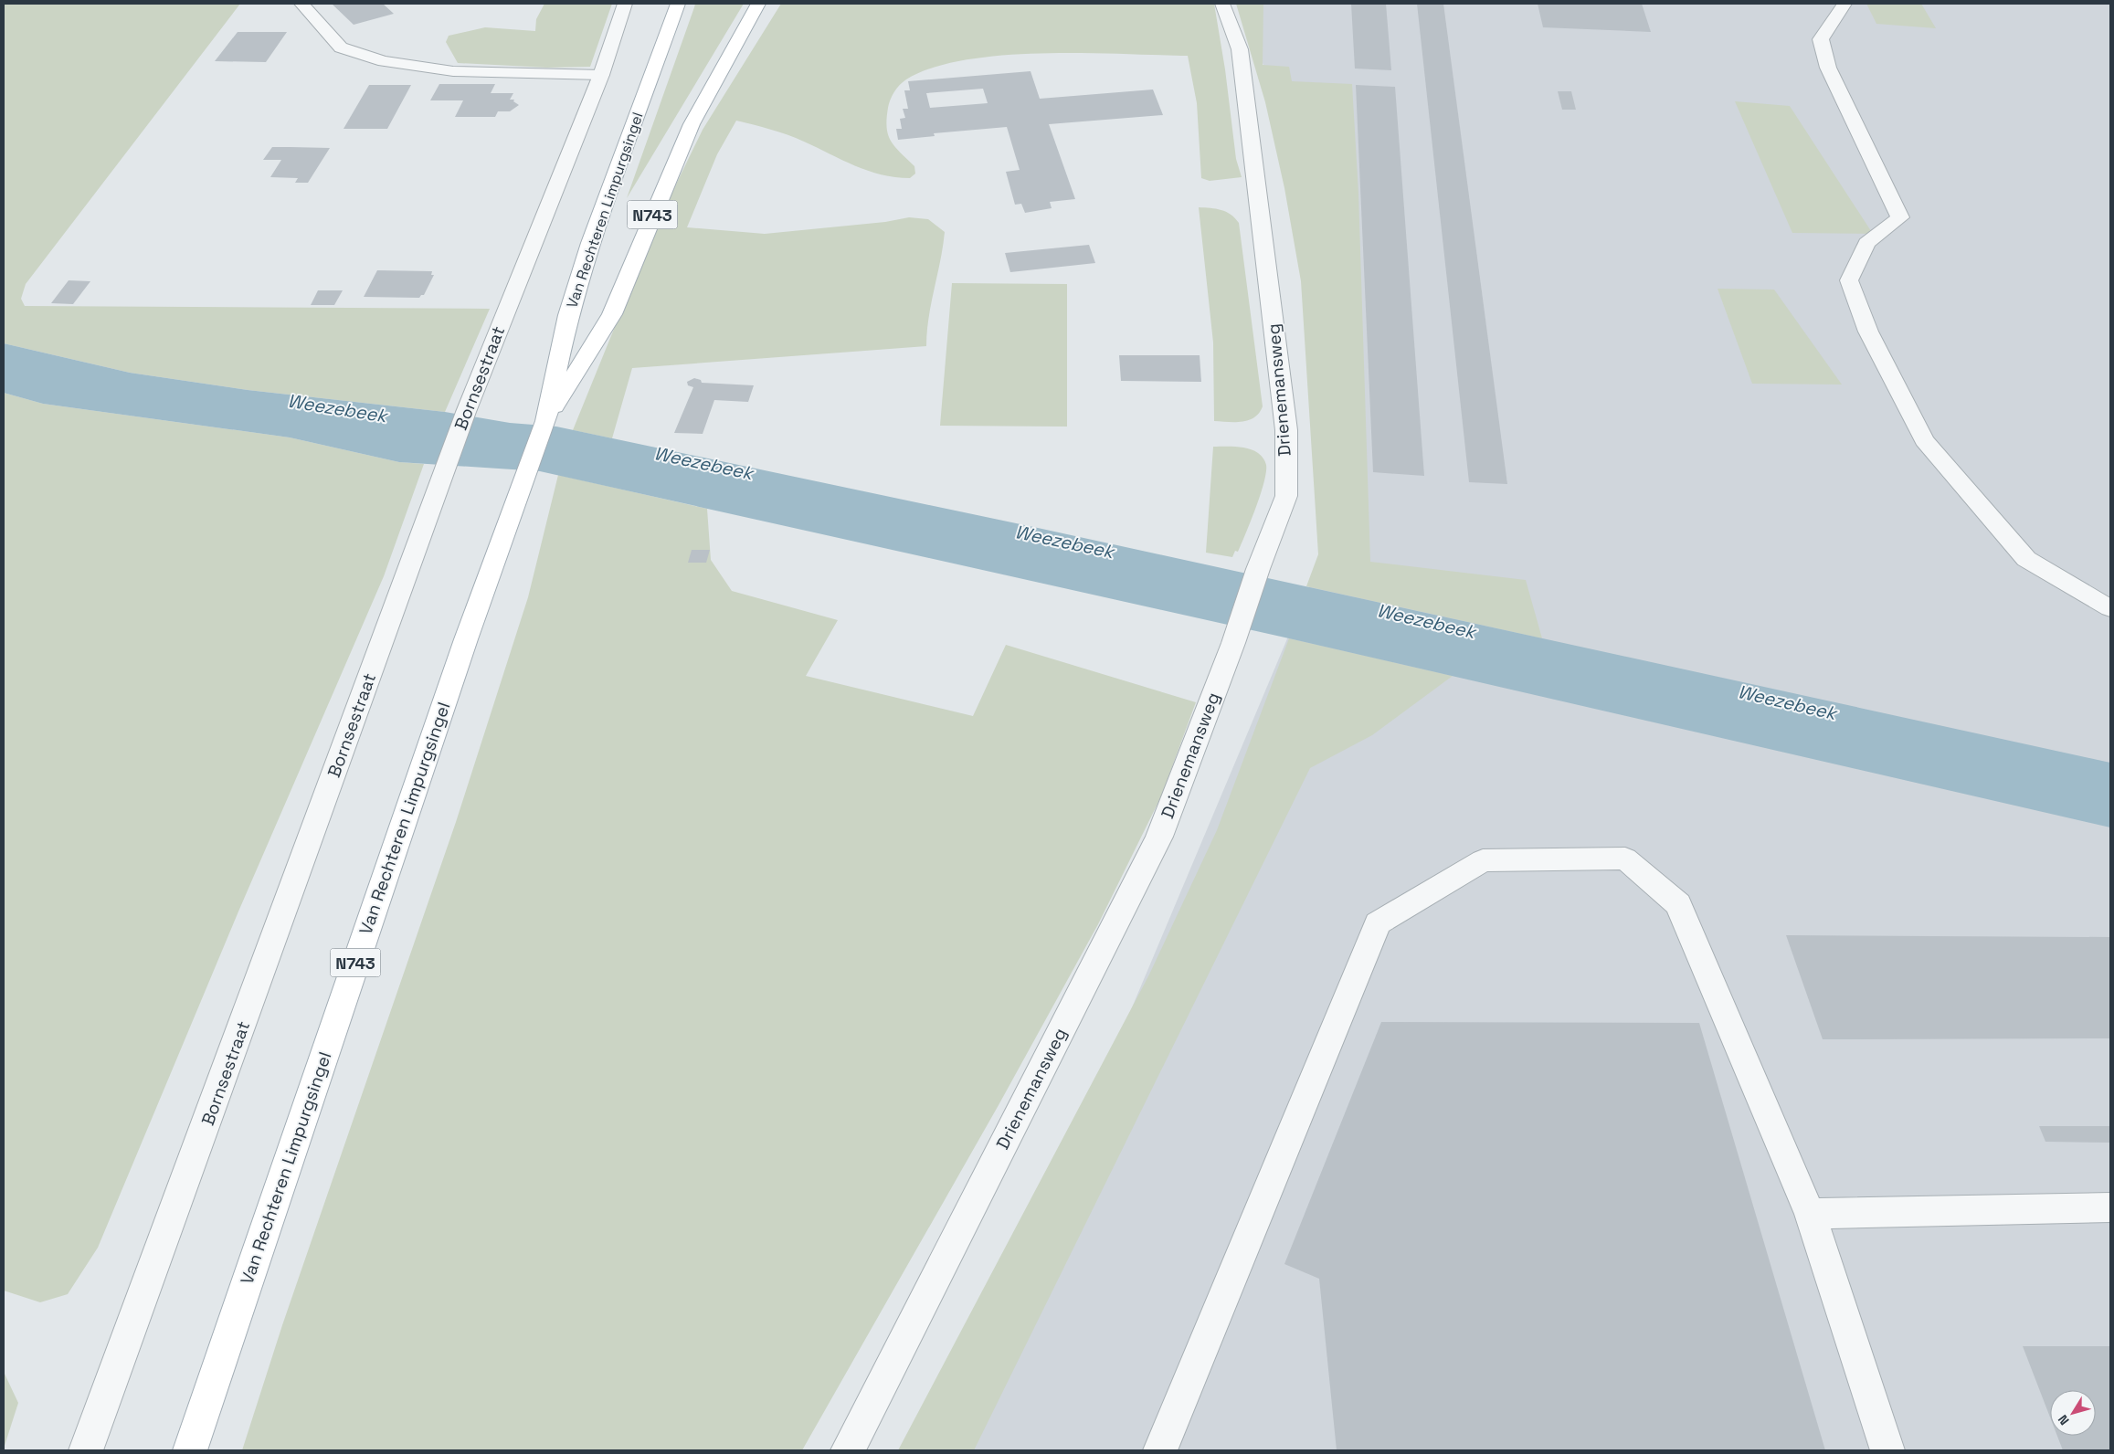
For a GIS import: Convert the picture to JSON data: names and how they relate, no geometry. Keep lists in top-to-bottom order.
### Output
{
  "streets": {
    "main road": ["Van Rechteren Limpurgsingel", "N743"],
    "street": ["Bornsestraat", "Drienemansweg"]
  },
  "water": ["Weezebeek"],
  "north": "bottom left"
}
